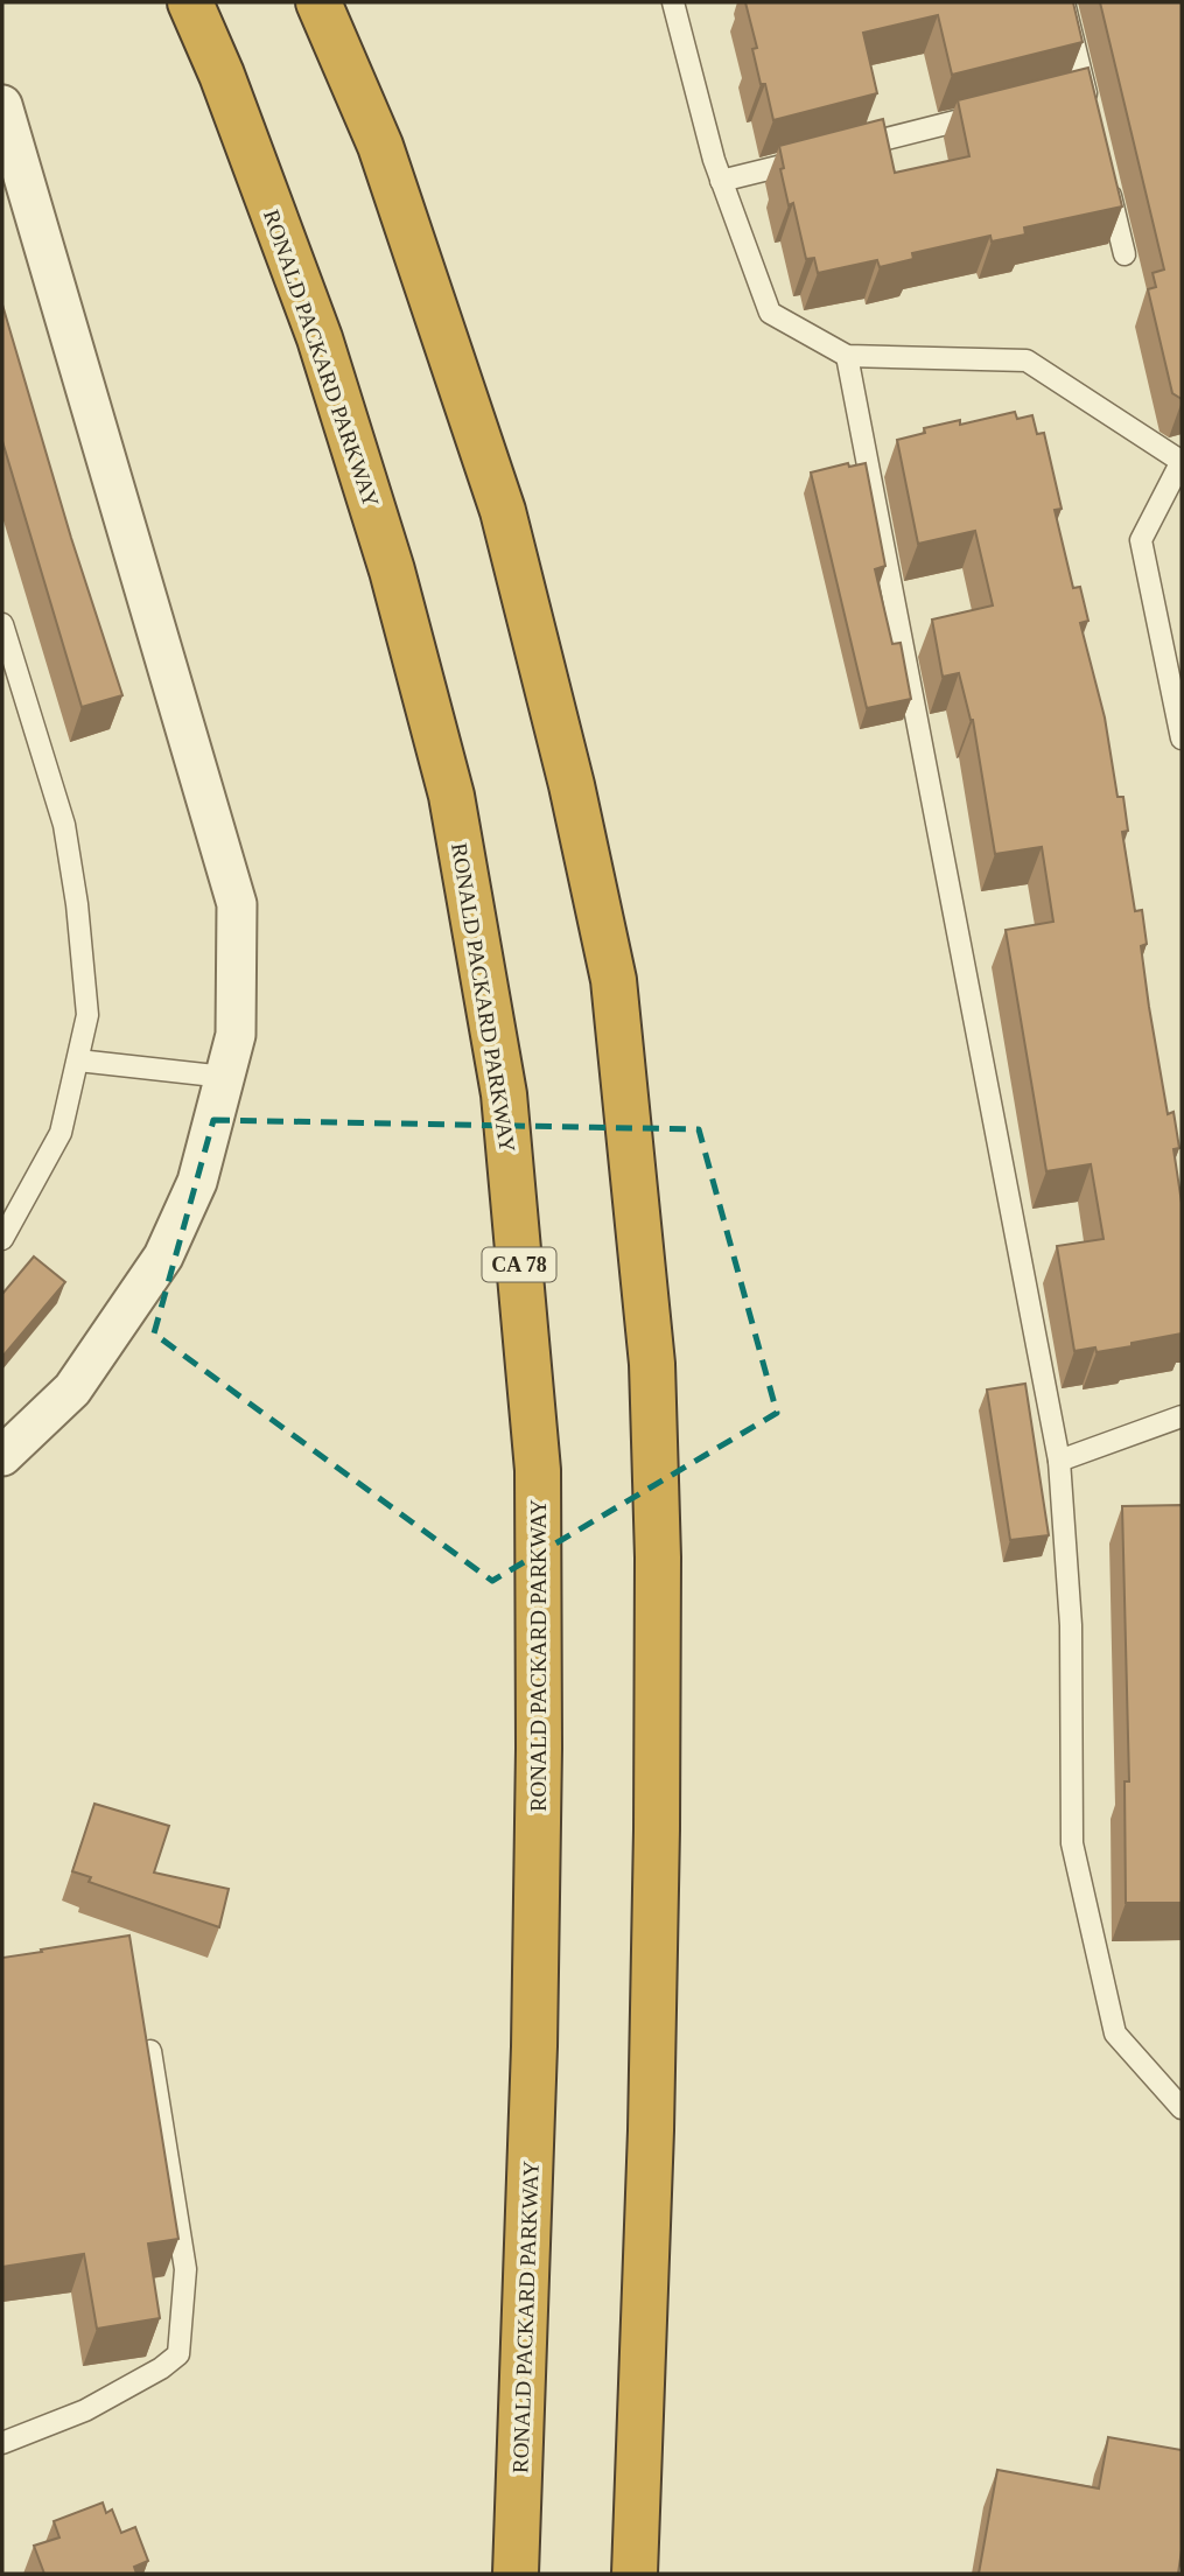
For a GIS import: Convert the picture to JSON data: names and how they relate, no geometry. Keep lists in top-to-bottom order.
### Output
{
  "streets": {
    "highway": ["RONALD PACKARD PARKWAY", "CA 78"]
  }
}
